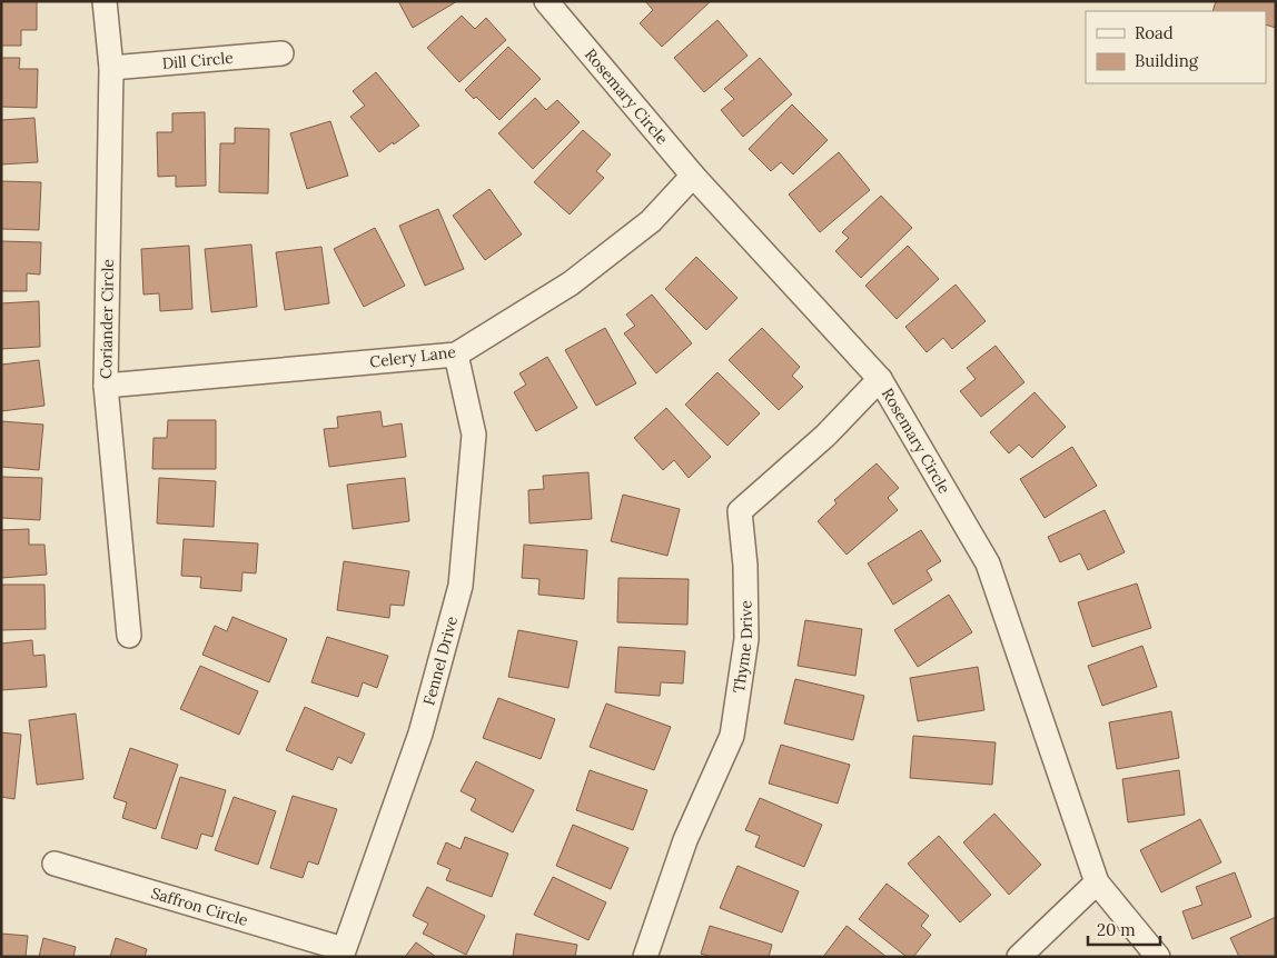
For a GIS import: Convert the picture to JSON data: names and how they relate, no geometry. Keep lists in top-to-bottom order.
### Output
{
  "streets": {
    "street": [
      "Dill Circle",
      "Rosemary Circle",
      "Coriander Circle",
      "Celery Lane",
      "Thyme Drive",
      "Fennel Drive",
      "Saffron Circle"
    ]
  },
  "crossings": [
    ["Dill Circle", "Coriander Circle"],
    ["Rosemary Circle", "Celery Lane"],
    ["Rosemary Circle", "Thyme Drive"],
    ["Coriander Circle", "Celery Lane"],
    ["Celery Lane", "Fennel Drive"],
    ["Fennel Drive", "Saffron Circle"]
  ],
  "legend": ["Road", "Building"],
  "scale_bar": "20 m"
}
